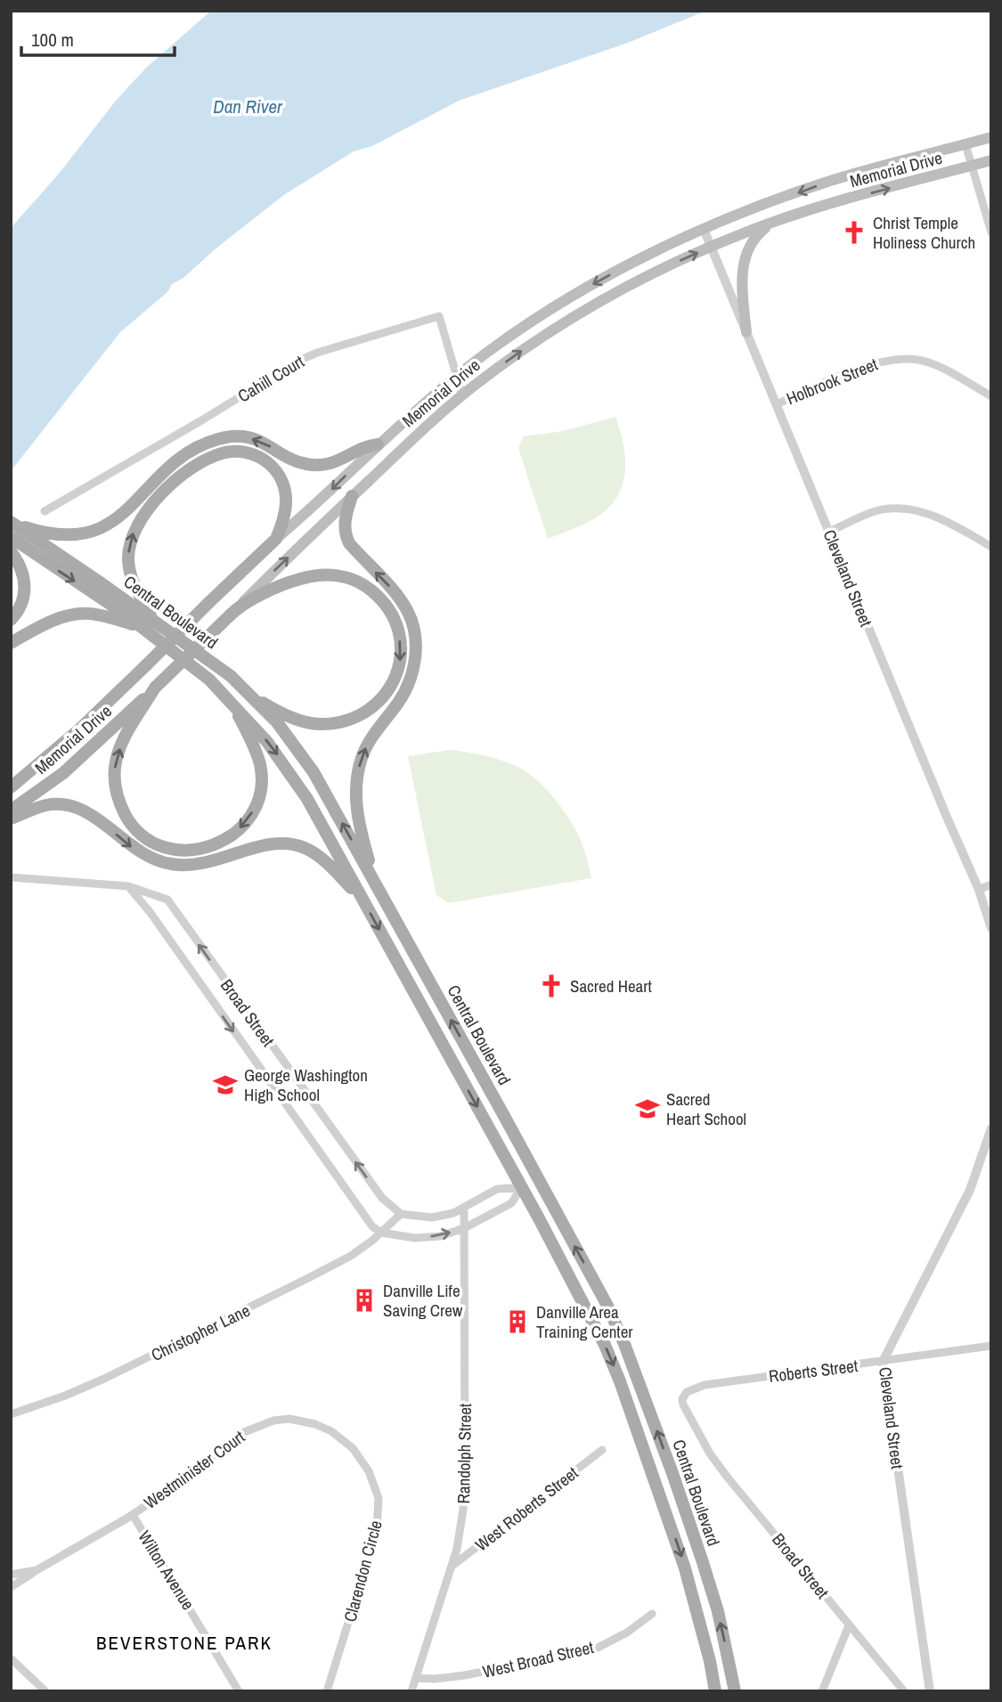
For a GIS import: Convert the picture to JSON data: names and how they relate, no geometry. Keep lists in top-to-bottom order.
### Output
{
  "streets": {
    "main road": ["Memorial Drive", "Central Boulevard"],
    "street": [
      "Cahill Court",
      "Holbrook Street",
      "Cleveland Street",
      "Broad Street",
      "Christopher Lane",
      "Roberts Street",
      "Randolph Street",
      "Westminister Court",
      "West Roberts Street",
      "Wilton Avenue",
      "Clarendon Circle",
      "West Broad Street"
    ]
  },
  "crossings": [
    ["Memorial Drive", "Cahill Court"],
    ["Memorial Drive", "Cleveland Street"],
    ["Holbrook Street", "Cleveland Street"],
    ["Cleveland Street", "Roberts Street"],
    ["Broad Street", "Christopher Lane"],
    ["Broad Street", "Roberts Street"],
    ["Randolph Street", "West Roberts Street"],
    ["Randolph Street", "West Broad Street"],
    ["Westminister Court", "Wilton Avenue"],
    ["Westminister Court", "Clarendon Circle"]
  ],
  "districts": ["BEVERSTONE PARK"],
  "water": ["Dan River"],
  "places": {
    "church": ["Christ Temple Holiness Church", "Sacred Heart"],
    "school or university": ["George Washington High School", "Sacred Heart School"],
    "building": ["Danville Life Saving Crew", "Danville Area Training Center"]
  },
  "scale_bar": "100 m"
}
